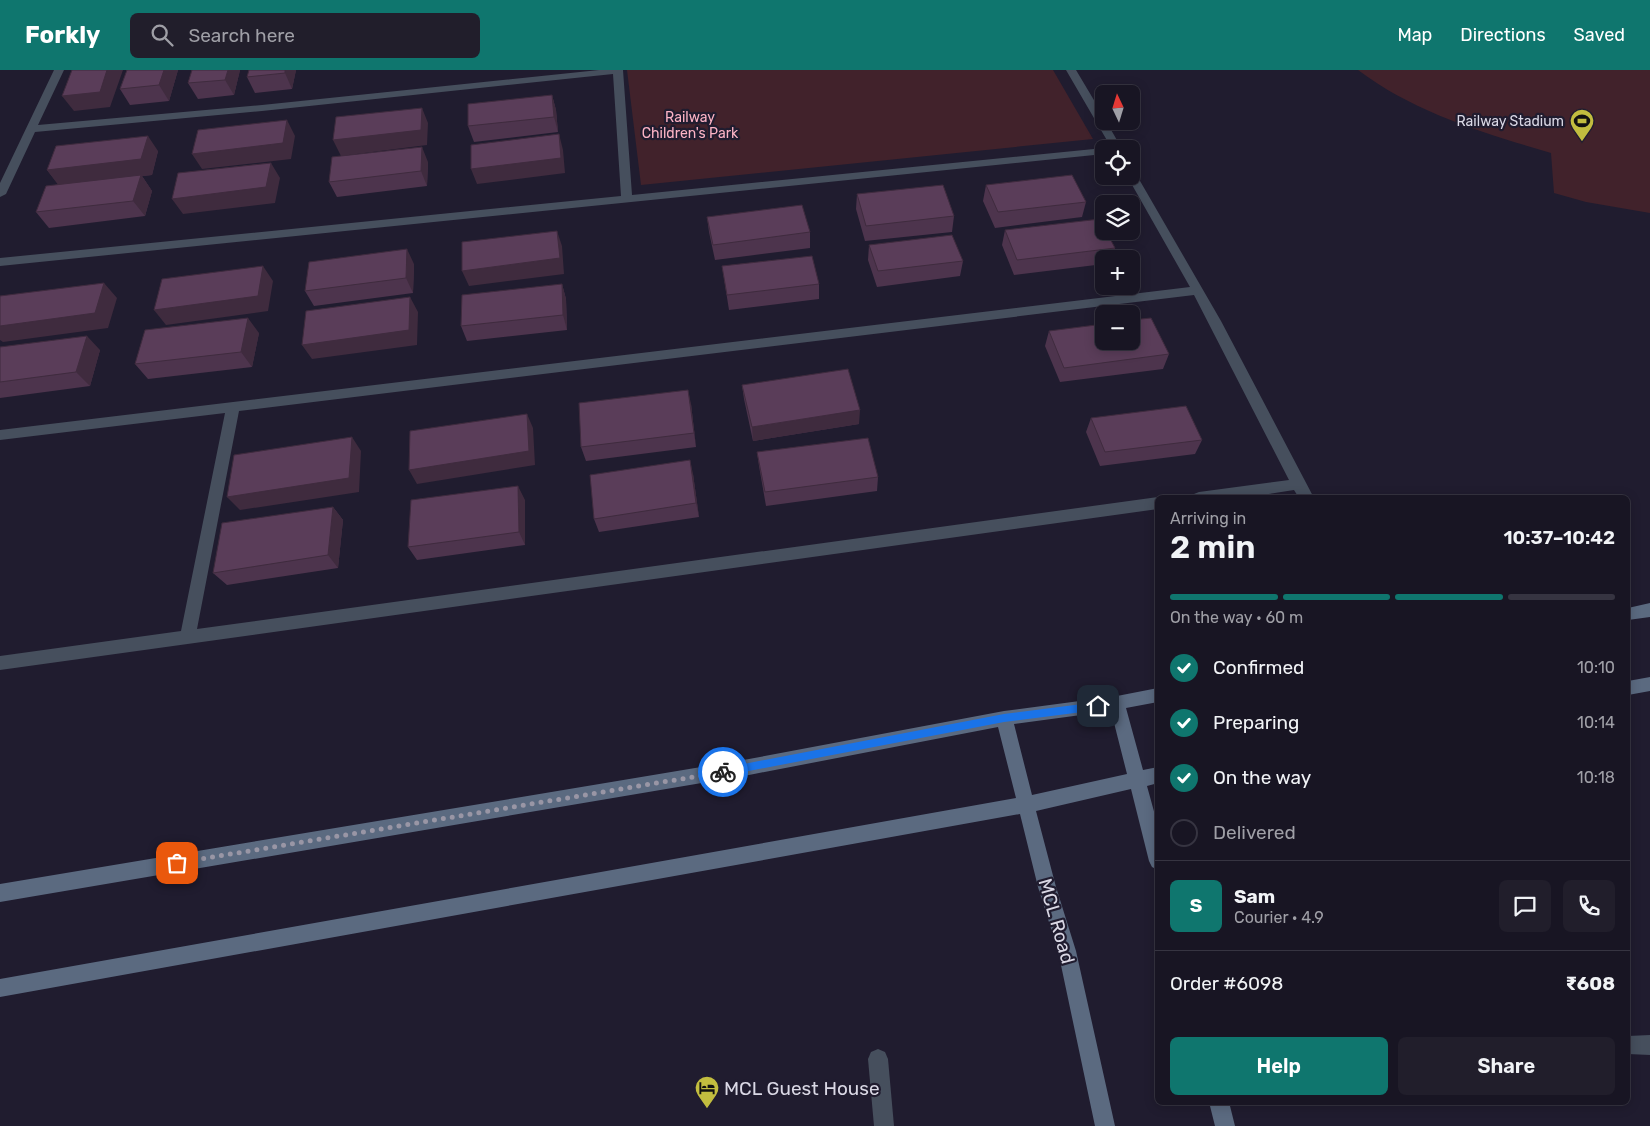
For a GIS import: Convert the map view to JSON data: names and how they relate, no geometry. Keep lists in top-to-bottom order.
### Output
{
  "streets": {
    "street": ["MCL Road"]
  },
  "parks": ["Railway Children's Park"],
  "places": {
    "sports": ["Railway Stadium"],
    "hotel": ["MCL Guest House"]
  },
  "north": "top",
  "page": {
    "header": "Forkly",
    "search": "Search here",
    "nav": ["Map", "Directions", "Saved"],
    "map_buttons": ["+", "−"],
    "heading": ["2 min", "Arriving in", "10:37–10:42"],
    "panel": [
      "Sam",
      "Courier · 4.9",
      "Order #6098",
      "₹608"
    ],
    "bar": "On the way · 60 m",
    "list": [
      ["Confirmed", "10:10"],
      ["Preparing", "10:14"],
      ["On the way", "10:18"],
      "Delivered"
    ],
    "round": "S",
    "buttons": ["Help", "Share"]
  }
}
